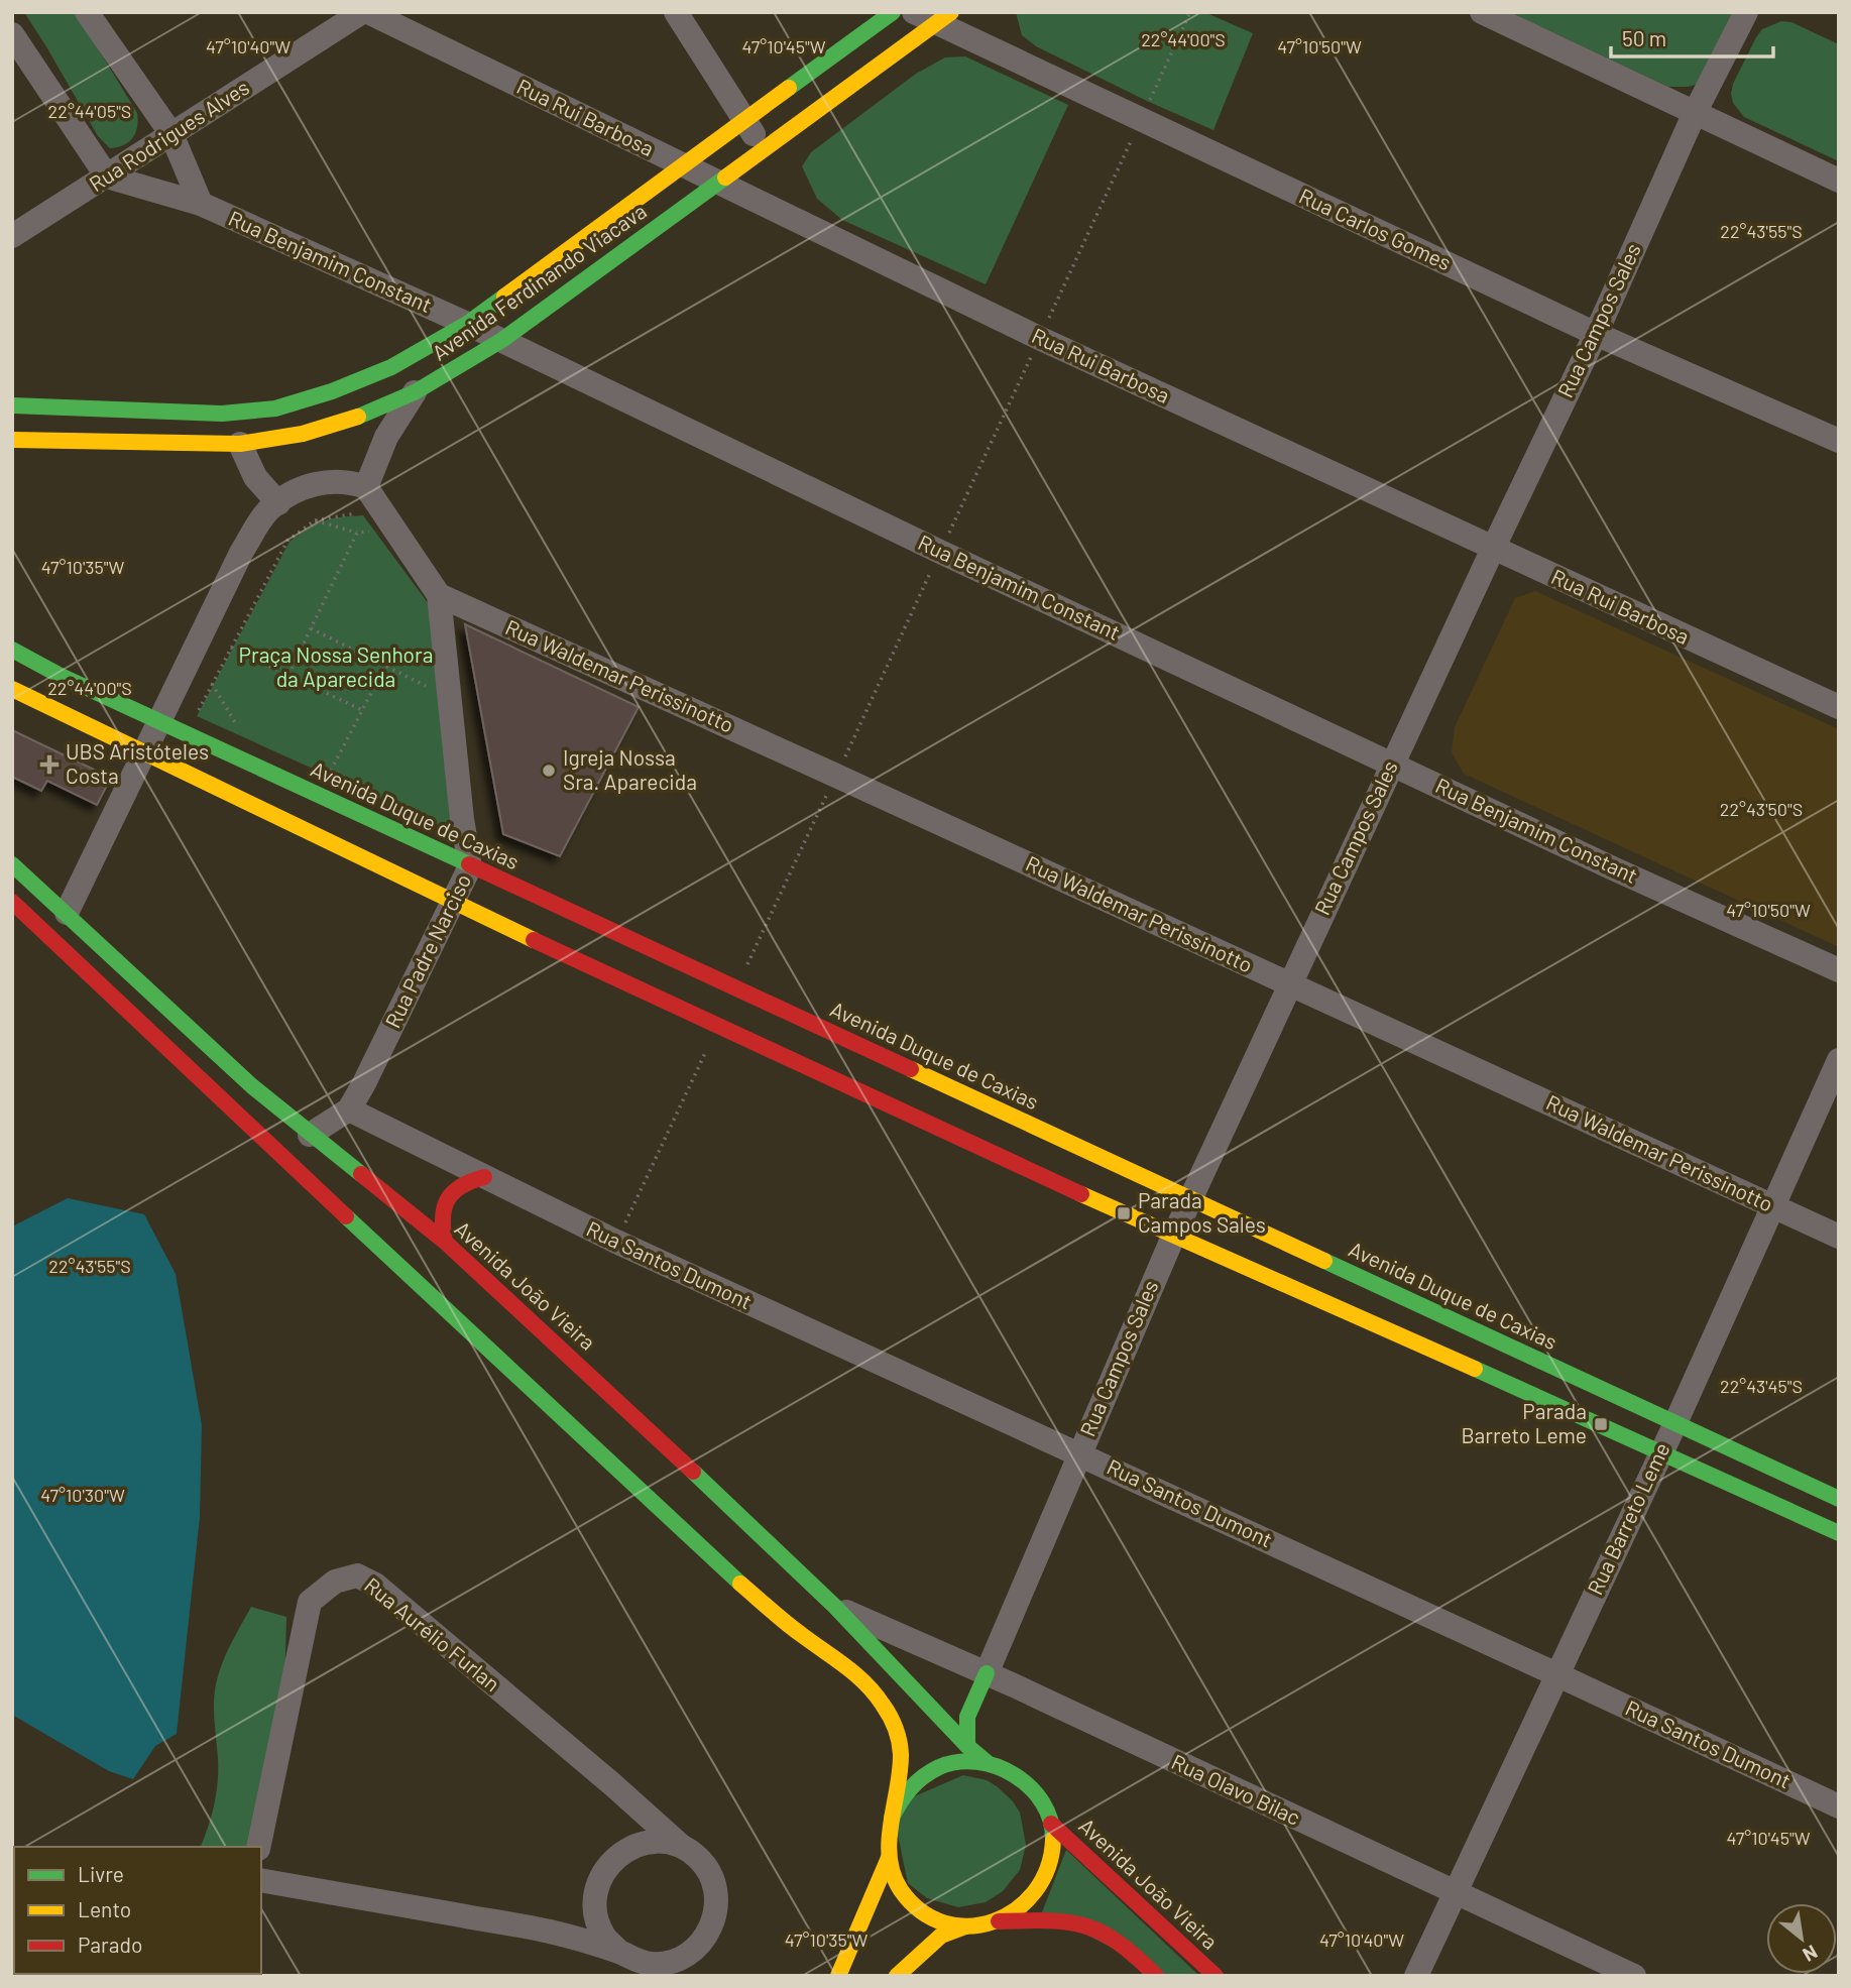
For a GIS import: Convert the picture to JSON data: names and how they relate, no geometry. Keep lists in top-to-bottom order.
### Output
{
  "streets": {
    "street": [
      "Rua Rui Barbosa",
      "Rua Rodrigues Alves",
      "Rua Carlos Gomes",
      "Rua Benjamim Constant",
      "Avenida Ferdinando Viacava",
      "Rua Campos Sales",
      "Rua Waldemar Perissinotto",
      "Avenida Duque de Caxias",
      "Rua Padre Narciso",
      "Rua Santos Dumont",
      "Avenida João Vieira",
      "Rua Barreto Leme",
      "Rua Aurélio Furlan",
      "Rua Olavo Bilac"
    ]
  },
  "crossings": [
    ["Rua Rui Barbosa", "Avenida Ferdinando Viacava"],
    ["Rua Rui Barbosa", "Rua Campos Sales"],
    ["Rua Rodrigues Alves", "Rua Benjamim Constant"],
    ["Rua Carlos Gomes", "Avenida Ferdinando Viacava"],
    ["Rua Carlos Gomes", "Rua Campos Sales"],
    ["Rua Benjamim Constant", "Avenida Ferdinando Viacava"],
    ["Rua Benjamim Constant", "Rua Campos Sales"],
    ["Rua Campos Sales", "Rua Waldemar Perissinotto"],
    ["Rua Campos Sales", "Avenida Duque de Caxias"],
    ["Rua Campos Sales", "Rua Santos Dumont"],
    ["Rua Campos Sales", "Rua Olavo Bilac"],
    ["Rua Waldemar Perissinotto", "Rua Padre Narciso"],
    ["Rua Waldemar Perissinotto", "Rua Barreto Leme"],
    ["Avenida Duque de Caxias", "Rua Padre Narciso"],
    ["Avenida Duque de Caxias", "Rua Barreto Leme"],
    ["Rua Padre Narciso", "Rua Santos Dumont"],
    ["Rua Padre Narciso", "Avenida João Vieira"],
    ["Rua Santos Dumont", "Rua Barreto Leme"],
    ["Avenida João Vieira", "Rua Olavo Bilac"],
    ["Rua Barreto Leme", "Rua Olavo Bilac"]
  ],
  "parks": ["Praça Nossa Senhora da Aparecida"],
  "places": {
    "health": ["UBS Aristóteles Costa"],
    "other": ["Igreja Nossa Sra. Aparecida"],
    "transit": ["Parada Campos Sales", "Parada Barreto Leme"]
  },
  "legend": ["Livre", "Lento", "Parado"],
  "scale_bar": "50 m",
  "north": "bottom right",
  "coordinates": [
    "22°44'00\"S",
    "47°10'45\"W",
    "47°10'40\"W",
    "47°10'50\"W",
    "22°44'05\"S",
    "22°43'55\"S",
    "47°10'35\"W",
    "22°43'50\"S",
    "22°43'45\"S",
    "47°10'30\"W"
  ]
}
